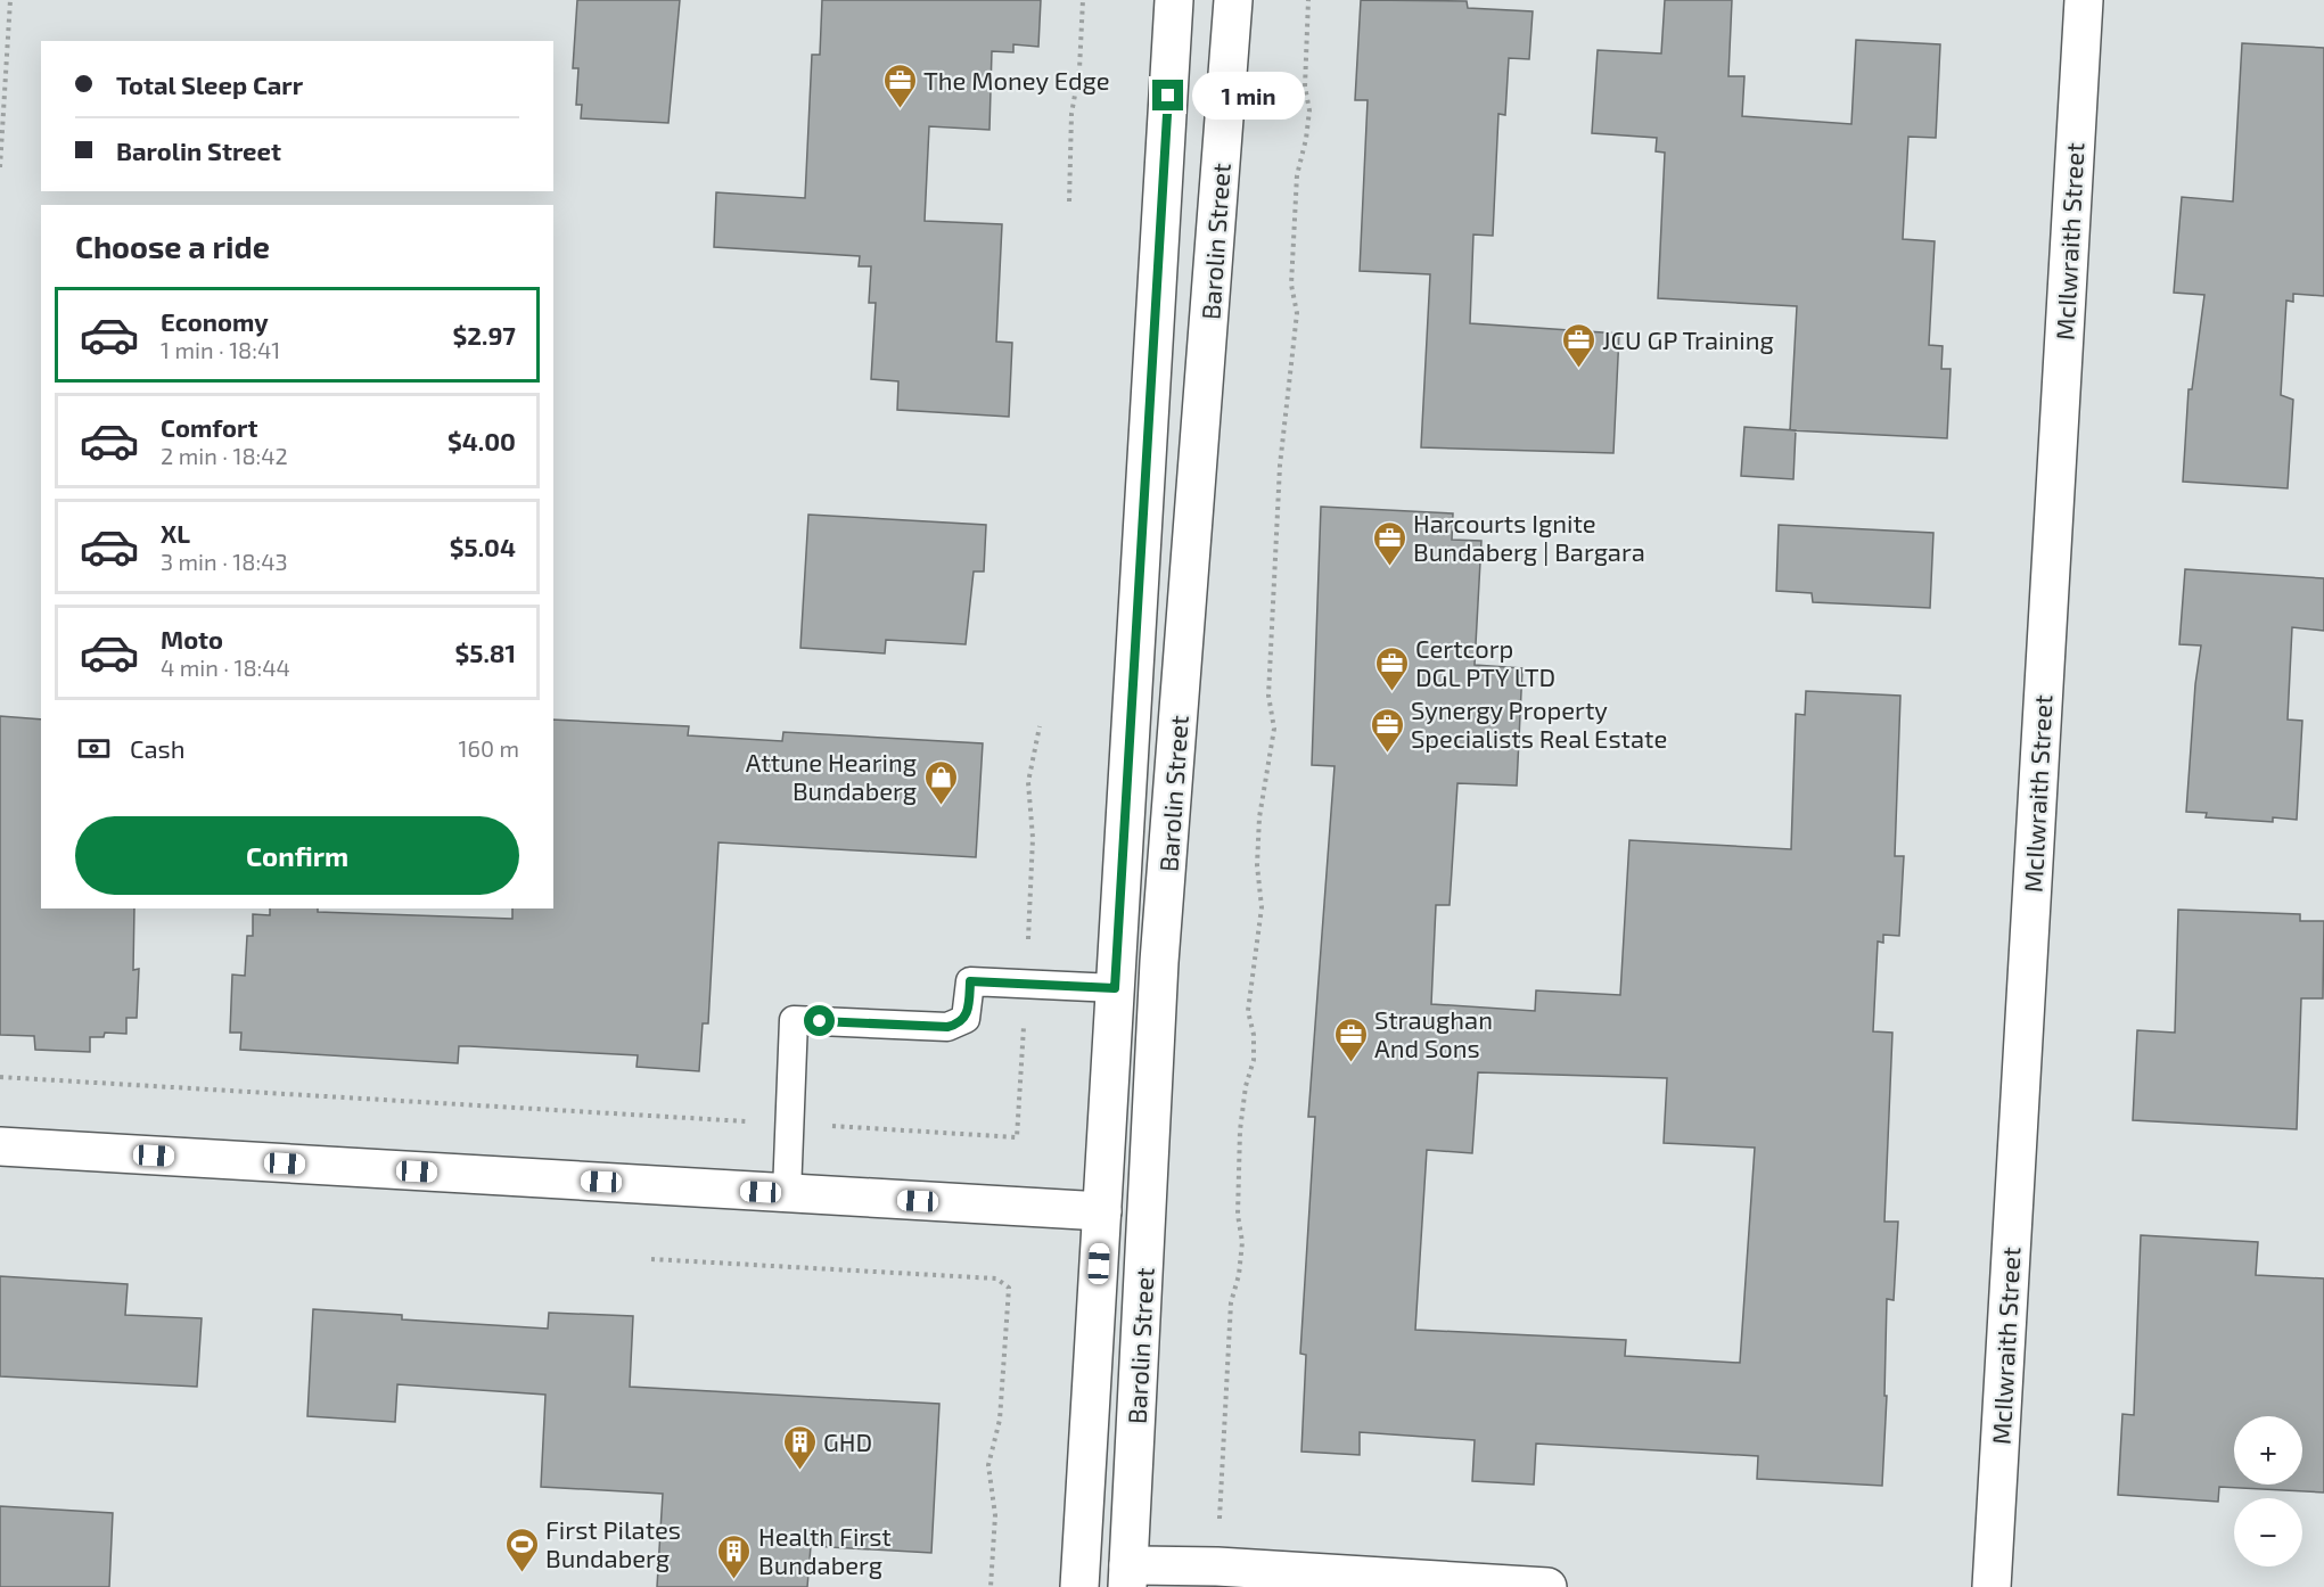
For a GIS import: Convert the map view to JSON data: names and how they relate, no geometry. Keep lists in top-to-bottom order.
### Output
{
  "streets": {
    "main road": ["Barolin Street", "McIlwraith Street"]
  },
  "places": {
    "office": [
      "The Money Edge",
      "JCU GP Training",
      "Harcourts Ignite Bundaberg | Bargara",
      "Certcorp DGL PTY LTD",
      "Synergy Property Specialists Real Estate",
      "Straughan And Sons"
    ],
    "shop": ["Attune Hearing Bundaberg"],
    "building": ["GHD", "Health First Bundaberg"],
    "sports": ["First Pilates Bundaberg"]
  },
  "page": {
    "banner": ["Total Sleep Carr", "Barolin Street"],
    "bubble": "1 min",
    "heading": "Choose a ride",
    "list": [
      {
        "name": "Economy",
        "note": "1 min · 18:41",
        "value": "$2.97"
      },
      {
        "name": "Comfort",
        "note": "2 min · 18:42",
        "value": "$4.00"
      },
      {
        "name": "XL",
        "note": "3 min · 18:43",
        "value": "$5.04"
      },
      {
        "name": "Moto",
        "note": "4 min · 18:44",
        "value": "$5.81"
      }
    ],
    "pay": ["Cash", "160 m"],
    "buttons": "Confirm",
    "map_buttons": ["+", "−"]
  }
}
